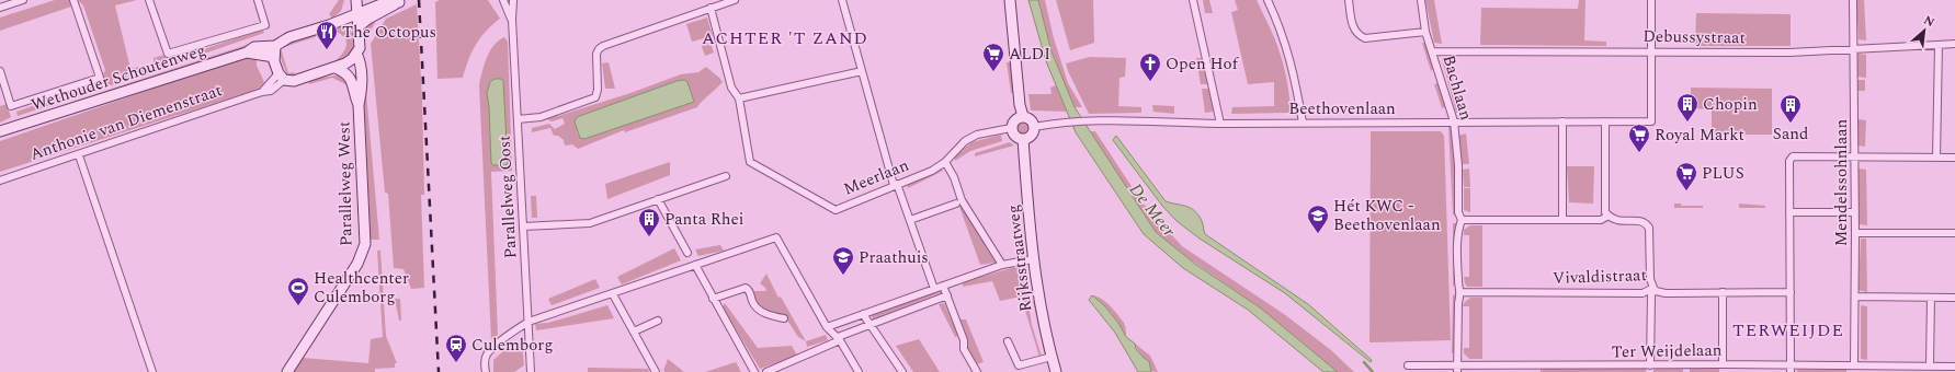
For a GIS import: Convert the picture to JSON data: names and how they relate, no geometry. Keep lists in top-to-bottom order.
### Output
{
  "streets": {
    "street": [
      "Debussystraat",
      "Wethouder Schoutenweg",
      "Bachlaan",
      "Beethovenlaan",
      "Anthonie van Diemenstraat",
      "Meerlaan",
      "Mendelssohnlaan",
      "Parallelweg West",
      "Parallelweg Oost",
      "Rijksstraatweg",
      "Vivaldistraat",
      "Ter Weijdelaan"
    ]
  },
  "crossings": [
    ["Debussystraat", "Bachlaan"],
    ["Debussystraat", "Beethovenlaan"],
    ["Debussystraat", "Mendelssohnlaan"],
    ["Wethouder Schoutenweg", "Parallelweg West"],
    ["Bachlaan", "Beethovenlaan"],
    ["Bachlaan", "Vivaldistraat"],
    ["Bachlaan", "Ter Weijdelaan"],
    ["Beethovenlaan", "Meerlaan"],
    ["Beethovenlaan", "Rijksstraatweg"],
    ["Meerlaan", "Rijksstraatweg"],
    ["Mendelssohnlaan", "Ter Weijdelaan"]
  ],
  "districts": ["ACHTER 'T ZAND", "TERWEIJDE"],
  "water": ["De Meer"],
  "places": {
    "restaurant": ["The Octopus"],
    "supermarket": ["ALDI", "Royal Markt", "PLUS"],
    "church": ["Open Hof"],
    "building": ["Chopin", "Sand", "Panta Rhei"],
    "school or university": ["Hét KWC - Beethovenlaan", "Praathuis"],
    "sports": ["Healthcenter Culemborg"],
    "station": ["Culemborg"]
  },
  "north": "top right"
}
